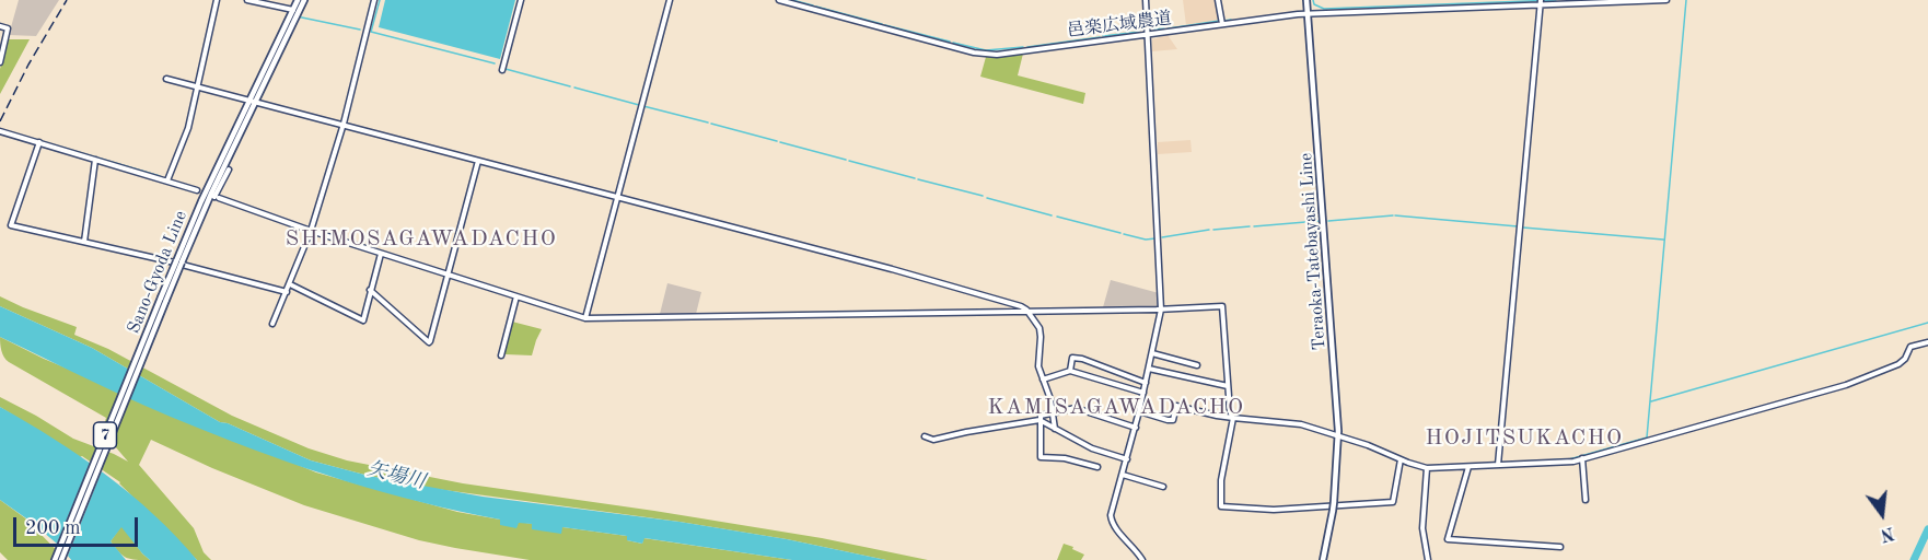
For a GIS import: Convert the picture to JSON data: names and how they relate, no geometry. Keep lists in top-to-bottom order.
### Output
{
  "streets": {
    "main road": ["Teraoka-Tatebayashi Line", "Sano-Gyoda Line", "7"],
    "street": ["邑楽広域農道"]
  },
  "crossings": [
    ["邑楽広域農道", "Teraoka-Tatebayashi Line"]
  ],
  "districts": ["SHIMOSAGAWADACHO", "KAMISAGAWADACHO", "HOJITSUKACHO"],
  "water": ["矢場川"],
  "scale_bar": "200 m",
  "north": "bottom"
}
